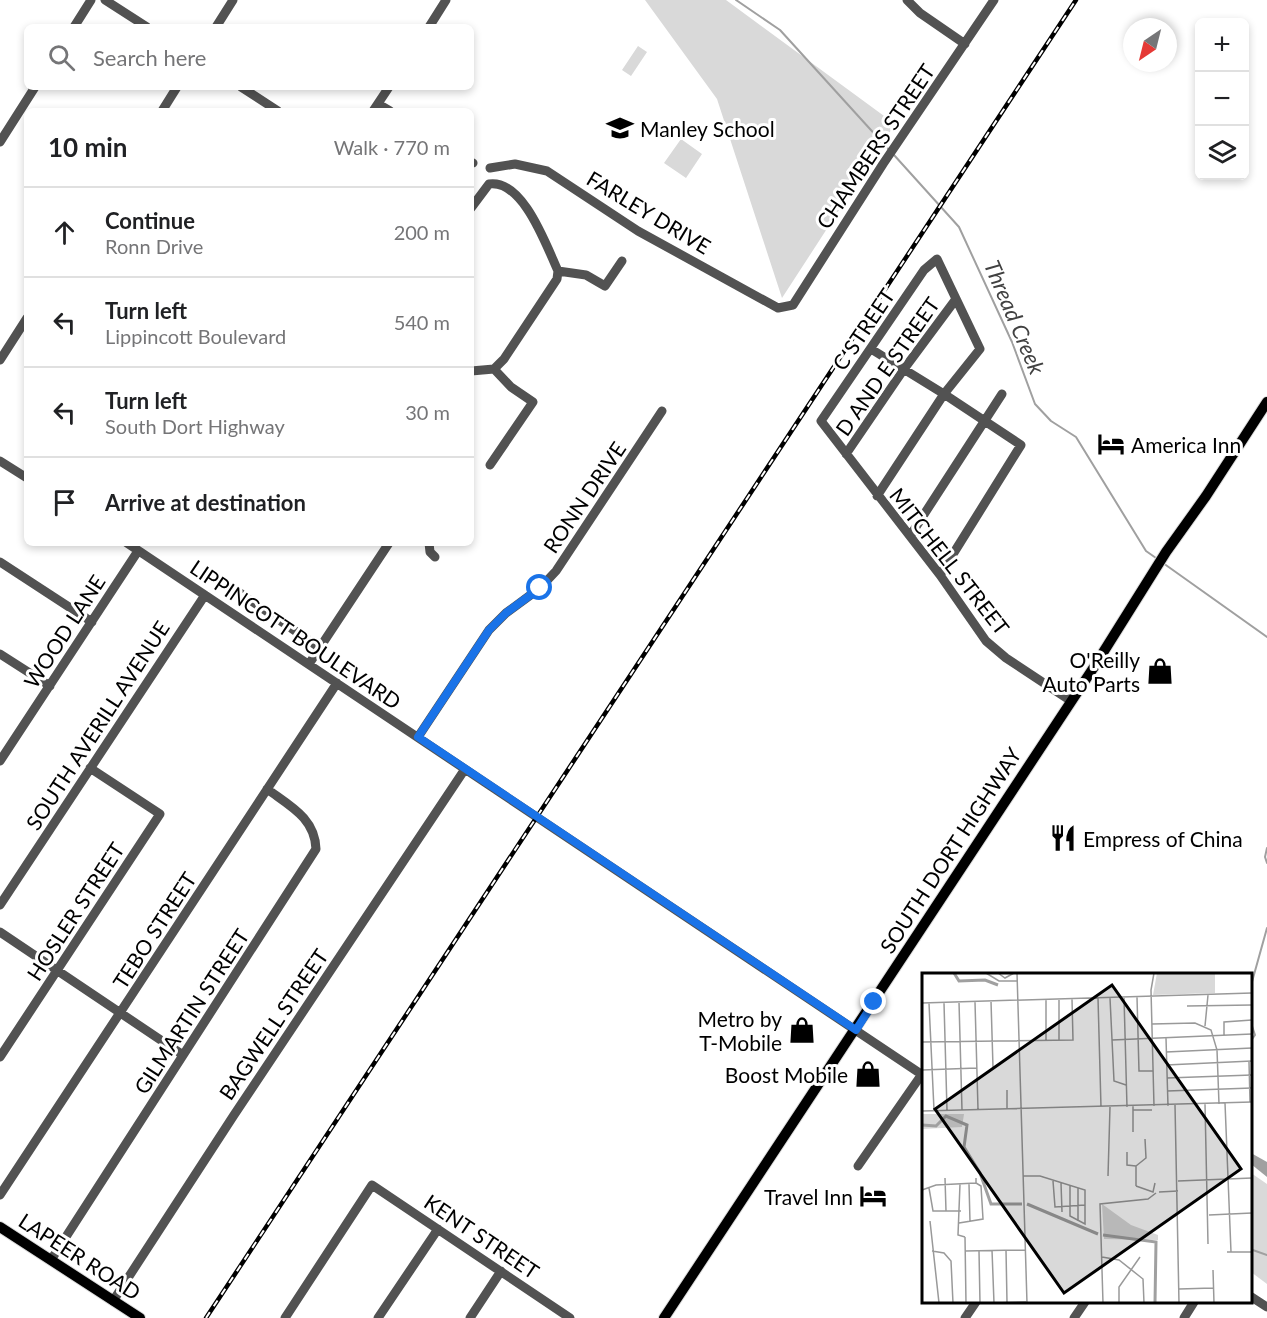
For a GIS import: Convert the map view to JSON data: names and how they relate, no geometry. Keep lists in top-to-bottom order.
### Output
{
  "streets": {
    "main road": ["SOUTH DORT HIGHWAY", "LAPEER ROAD"],
    "street": [
      "CHAMBERS STREET",
      "FARLEY DRIVE",
      "C STREET",
      "D AND E STREET",
      "RONN DRIVE",
      "MITCHELL STREET",
      "WOOD LANE",
      "LIPPINCOTT BOULEVARD",
      "SOUTH AVERILL AVENUE",
      "HOSLER STREET",
      "TEBO STREET",
      "GILMARTIN STREET",
      "BAGWELL STREET",
      "KENT STREET"
    ]
  },
  "crossings": [
    ["CHAMBERS STREET", "FARLEY DRIVE"],
    ["C STREET", "D AND E STREET"],
    ["C STREET", "MITCHELL STREET"],
    ["D AND E STREET", "MITCHELL STREET"],
    ["RONN DRIVE", "LIPPINCOTT BOULEVARD"],
    ["MITCHELL STREET", "SOUTH DORT HIGHWAY"],
    ["WOOD LANE", "LIPPINCOTT BOULEVARD"],
    ["LIPPINCOTT BOULEVARD", "SOUTH AVERILL AVENUE"],
    ["LIPPINCOTT BOULEVARD", "SOUTH DORT HIGHWAY"],
    ["LIPPINCOTT BOULEVARD", "TEBO STREET"],
    ["LIPPINCOTT BOULEVARD", "BAGWELL STREET"],
    ["SOUTH AVERILL AVENUE", "HOSLER STREET"],
    ["TEBO STREET", "GILMARTIN STREET"],
    ["GILMARTIN STREET", "LAPEER ROAD"],
    ["BAGWELL STREET", "LAPEER ROAD"]
  ],
  "water": ["Thread Creek"],
  "places": {
    "school or university": ["Manley School"],
    "hotel": ["America Inn", "Travel Inn"],
    "shop": ["O'Reilly Auto Parts", "Metro by T-Mobile", "Boost Mobile"],
    "restaurant": ["Empress of China"]
  },
  "north": "bottom left",
  "page": {
    "map_buttons": ["+", "−"],
    "search": "Search here",
    "heading": ["10 min", "Walk · 770 m"],
    "list": [
      ["Continue", "Ronn Drive", "200 m"],
      ["Turn left", "Lippincott Boulevard", "540 m"],
      ["Turn left", "South Dort Highway", "30 m"],
      "Arrive at destination"
    ]
  }
}
